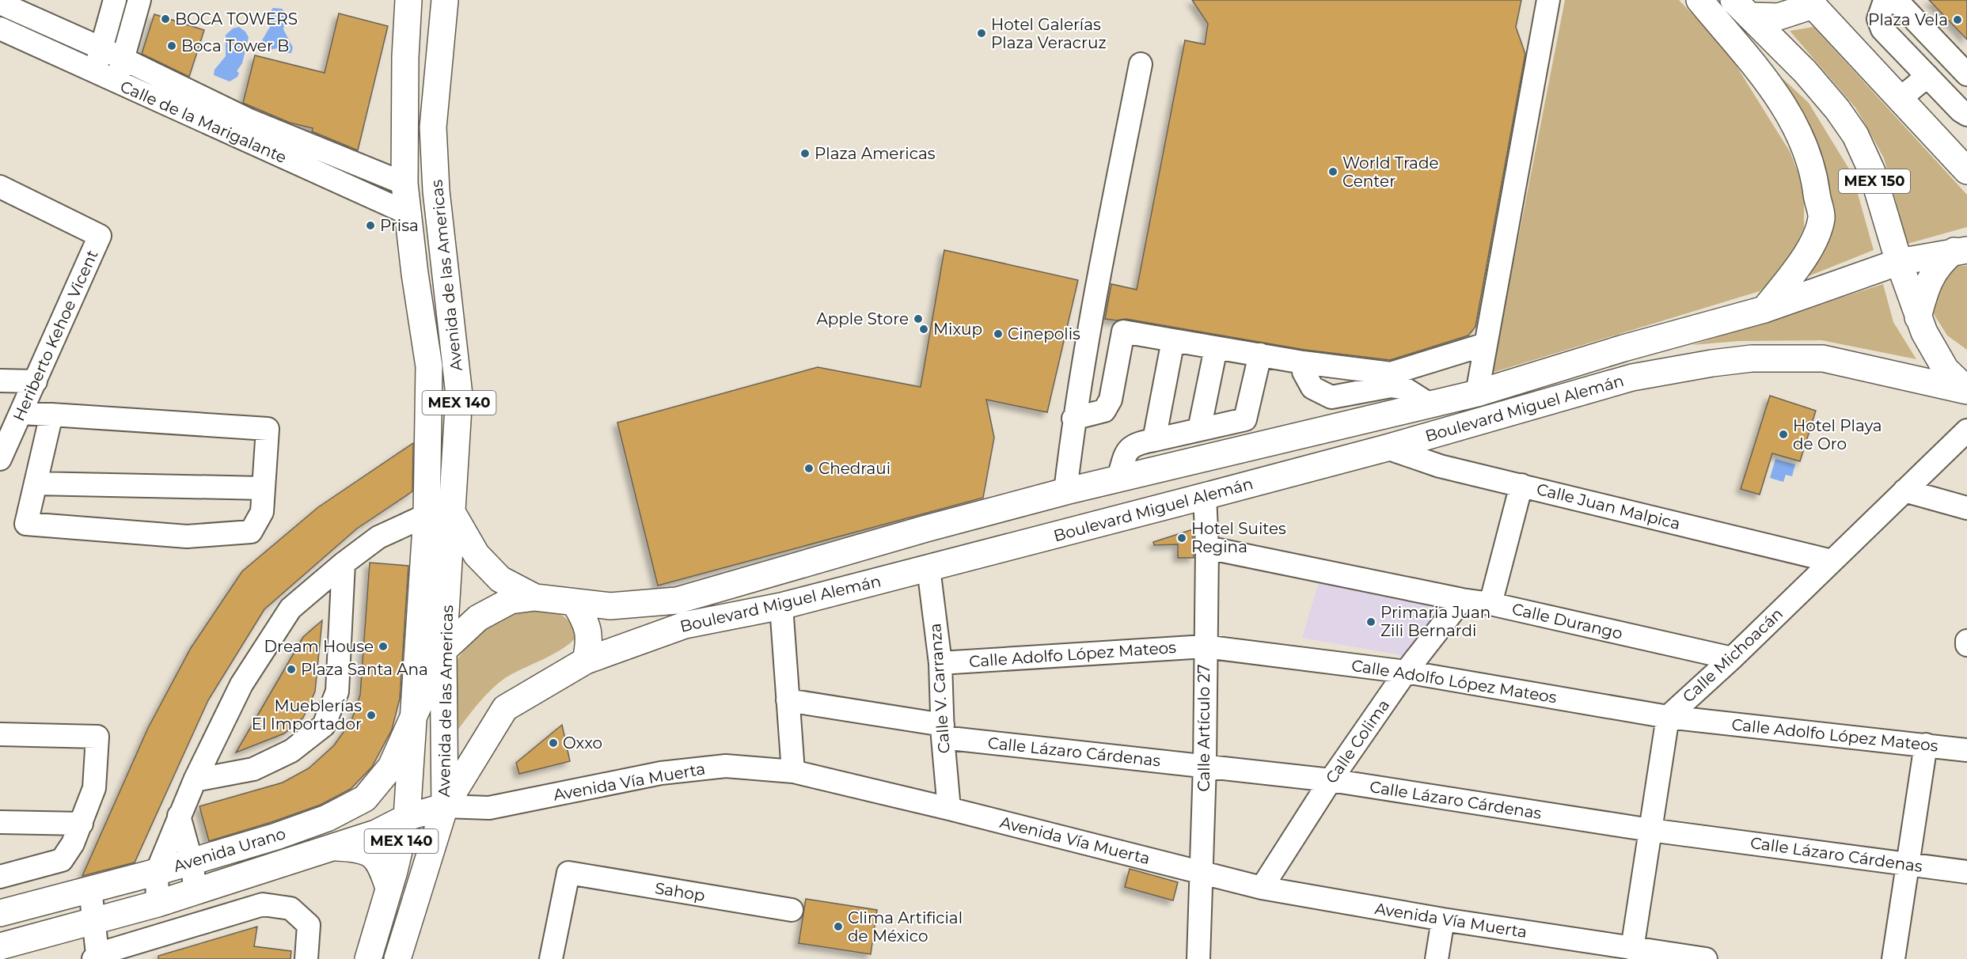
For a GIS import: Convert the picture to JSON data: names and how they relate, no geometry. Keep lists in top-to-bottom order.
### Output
{
  "streets": {
    "main road": [
      "MEX 150",
      "Avenida de las Americas",
      "MEX 140",
      "Boulevard Miguel Alemán",
      "Avenida Urano"
    ],
    "street": [
      "Calle de la Marigalante",
      "Heriberto Kehoe Vicent",
      "Calle Juan Malpica",
      "Calle Durango",
      "Calle Adolfo López Mateos",
      "Calle Michoacán",
      "Calle V. Carranza",
      "Calle Artículo 27",
      "Calle Colima",
      "Calle Lázaro Cárdenas",
      "Avenida Vía Muerta",
      "Sahop"
    ]
  },
  "crossings": [
    ["Calle de la Marigalante", "Avenida de las Americas"],
    ["MEX 150", "Boulevard Miguel Alemán"],
    ["Avenida de las Americas", "MEX 140"],
    ["Avenida de las Americas", "Boulevard Miguel Alemán"],
    ["Avenida de las Americas", "Avenida Vía Muerta"],
    ["Avenida de las Americas", "Avenida Urano"],
    ["MEX 140", "Boulevard Miguel Alemán"],
    ["MEX 140", "Avenida Vía Muerta"],
    ["MEX 140", "Avenida Urano"],
    ["Boulevard Miguel Alemán", "Calle Juan Malpica"],
    ["Boulevard Miguel Alemán", "Calle V. Carranza"],
    ["Boulevard Miguel Alemán", "Calle Artículo 27"],
    ["Boulevard Miguel Alemán", "Avenida Vía Muerta"],
    ["Boulevard Miguel Alemán", "Avenida Urano"],
    ["Calle Juan Malpica", "Calle Michoacán"],
    ["Calle Durango", "Calle Michoacán"],
    ["Calle Durango", "Calle Artículo 27"],
    ["Calle Durango", "Calle Colima"],
    ["Calle Adolfo López Mateos", "Calle Michoacán"],
    ["Calle Adolfo López Mateos", "Calle V. Carranza"],
    ["Calle Adolfo López Mateos", "Calle Artículo 27"],
    ["Calle Adolfo López Mateos", "Calle Colima"],
    ["Calle V. Carranza", "Calle Lázaro Cárdenas"],
    ["Calle V. Carranza", "Avenida Vía Muerta"],
    ["Calle Artículo 27", "Calle Lázaro Cárdenas"],
    ["Calle Artículo 27", "Avenida Vía Muerta"],
    ["Calle Colima", "Calle Lázaro Cárdenas"],
    ["Calle Colima", "Avenida Vía Muerta"]
  ],
  "places": [
    "BOCA TOWERS",
    "Plaza Vela",
    "Hotel Galerías Plaza Veracruz",
    "Boca Tower B",
    "Plaza Americas",
    "World Trade Center",
    "Prisa",
    "Apple Store",
    "Mixup",
    "Cinepolis",
    "Hotel Playa de Oro",
    "Chedraui",
    "Hotel Suites Regina",
    "Primaria Juan Zili Bernardi",
    "Dream House",
    "Plaza Santa Ana",
    "Mueblerías El Importador",
    "Oxxo",
    "Clima Artificial de México"
  ]
}
